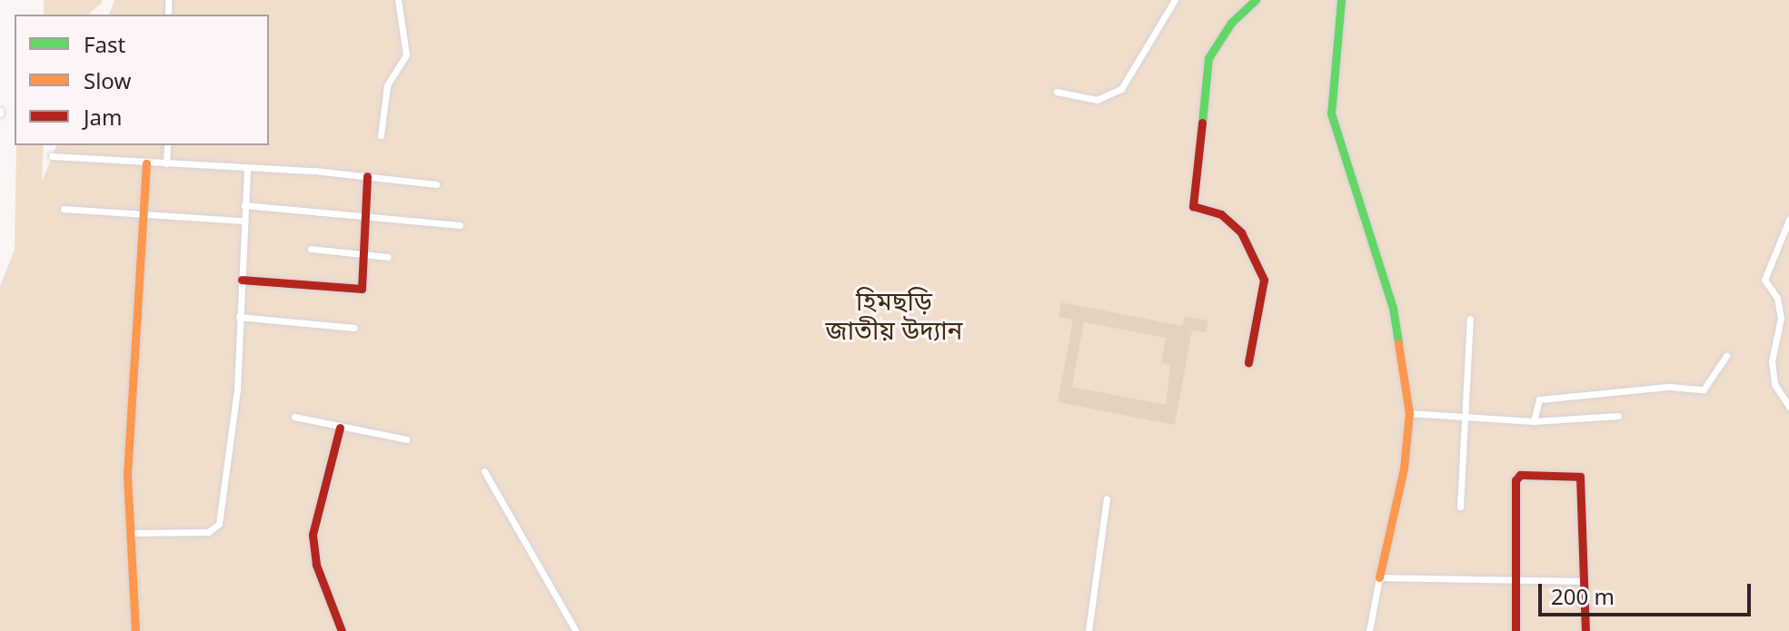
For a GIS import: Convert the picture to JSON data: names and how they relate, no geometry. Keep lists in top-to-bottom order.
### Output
{
  "parks": ["হিমছড়ি জাতীয় উদ্যান"],
  "legend": ["Fast", "Slow", "Jam"],
  "scale_bar": "200 m"
}
